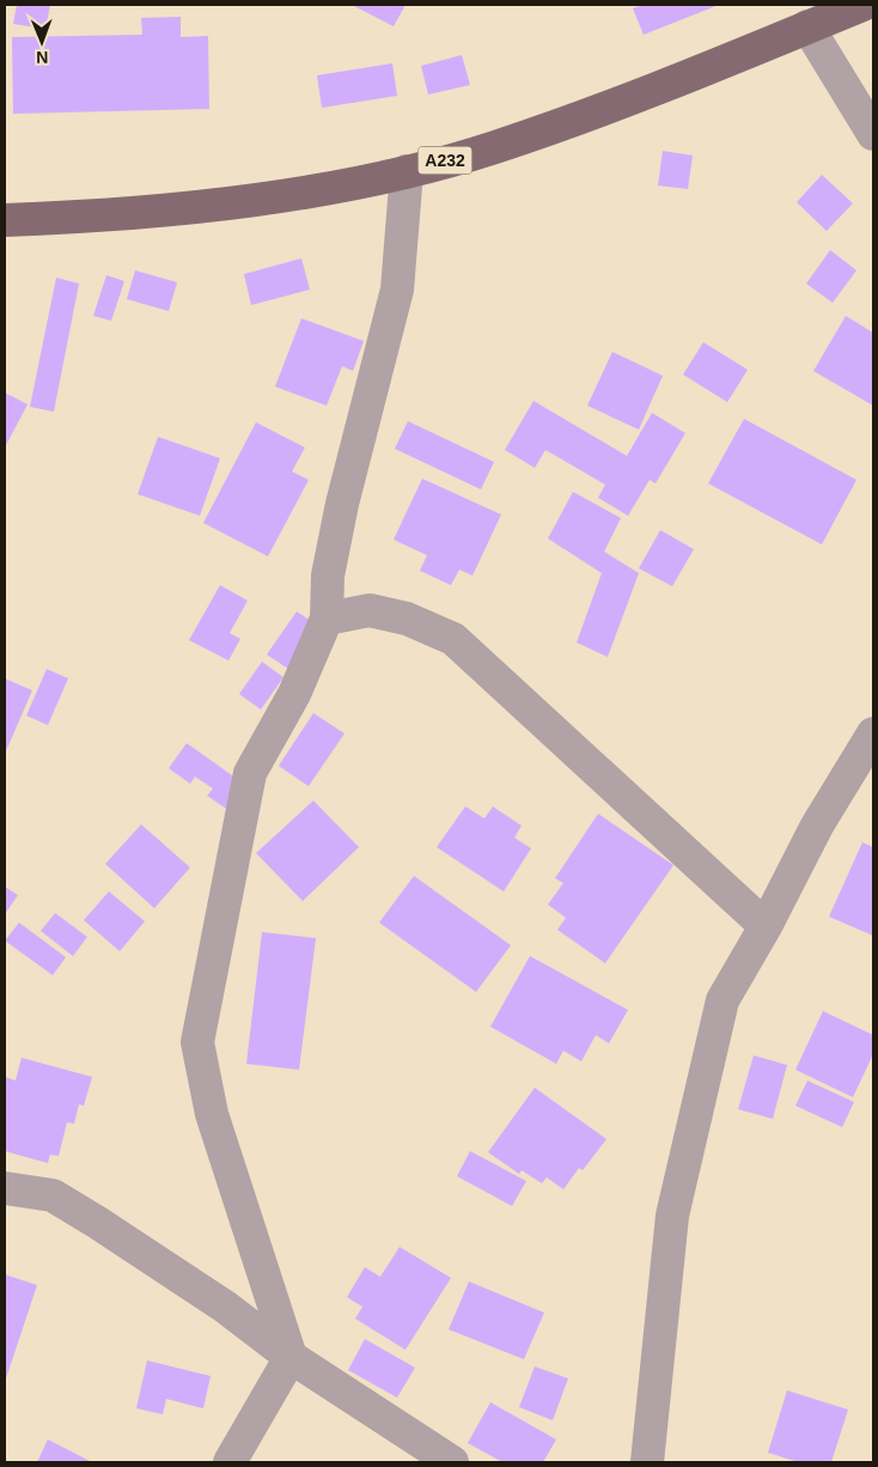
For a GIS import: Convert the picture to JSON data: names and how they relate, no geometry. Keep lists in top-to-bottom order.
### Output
{
  "streets": {
    "main road": ["A232"]
  },
  "north": "bottom"
}
